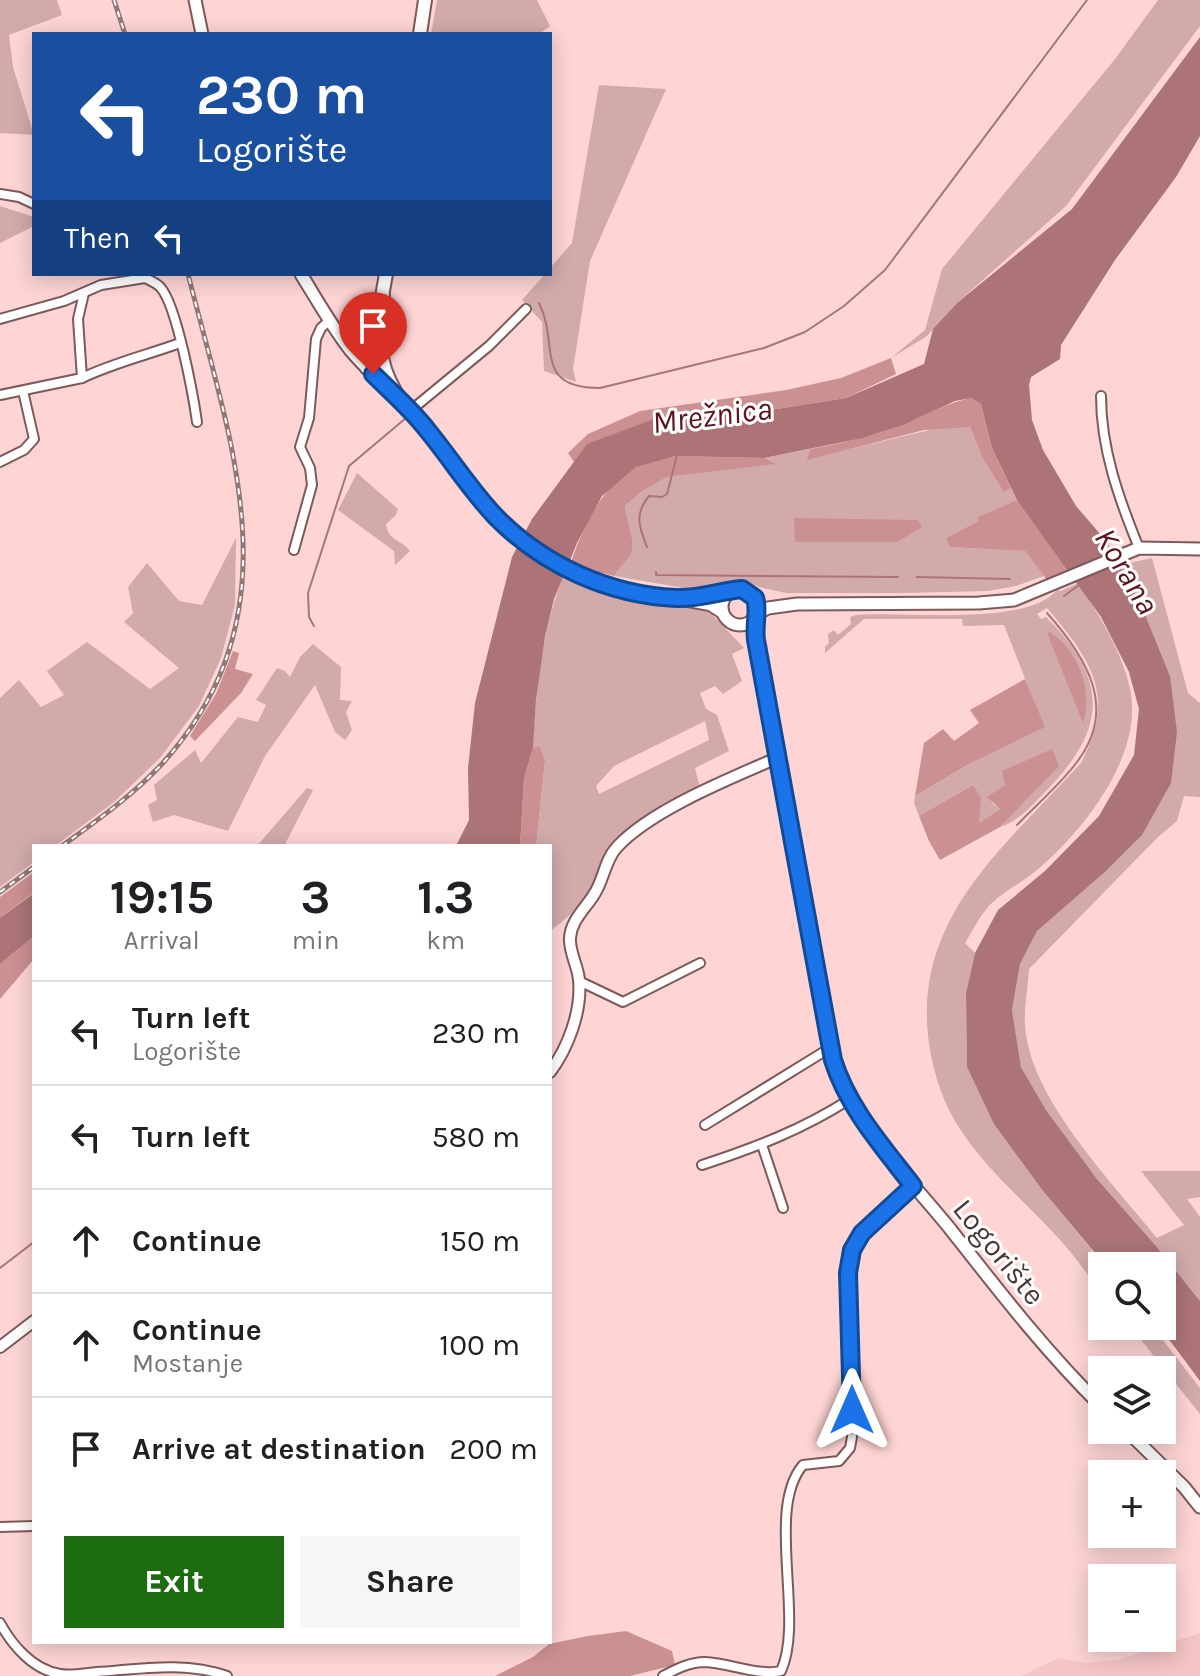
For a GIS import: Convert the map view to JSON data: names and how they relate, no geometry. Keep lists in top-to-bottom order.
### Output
{
  "streets": {
    "main road": ["Logorište"]
  },
  "water": ["Mrežnica", "Korana"],
  "page": {
    "turn": ["230 m", "Logorište"],
    "then": "Then",
    "eta": [
      "19:15",
      "Arrival",
      "3",
      "min",
      "1.3",
      "km"
    ],
    "list": [
      {
        "name": "Turn left",
        "note": "Logorište",
        "value": "230 m"
      },
      {
        "name": "Turn left",
        "value": "580 m"
      },
      {
        "name": "Continue",
        "value": "150 m"
      },
      {
        "name": "Continue",
        "note": "Mostanje",
        "value": "100 m"
      },
      {
        "name": "Arrive at destination",
        "value": "200 m"
      }
    ],
    "map_buttons": ["+", "−"],
    "buttons": ["Exit", "Share"]
  }
}
